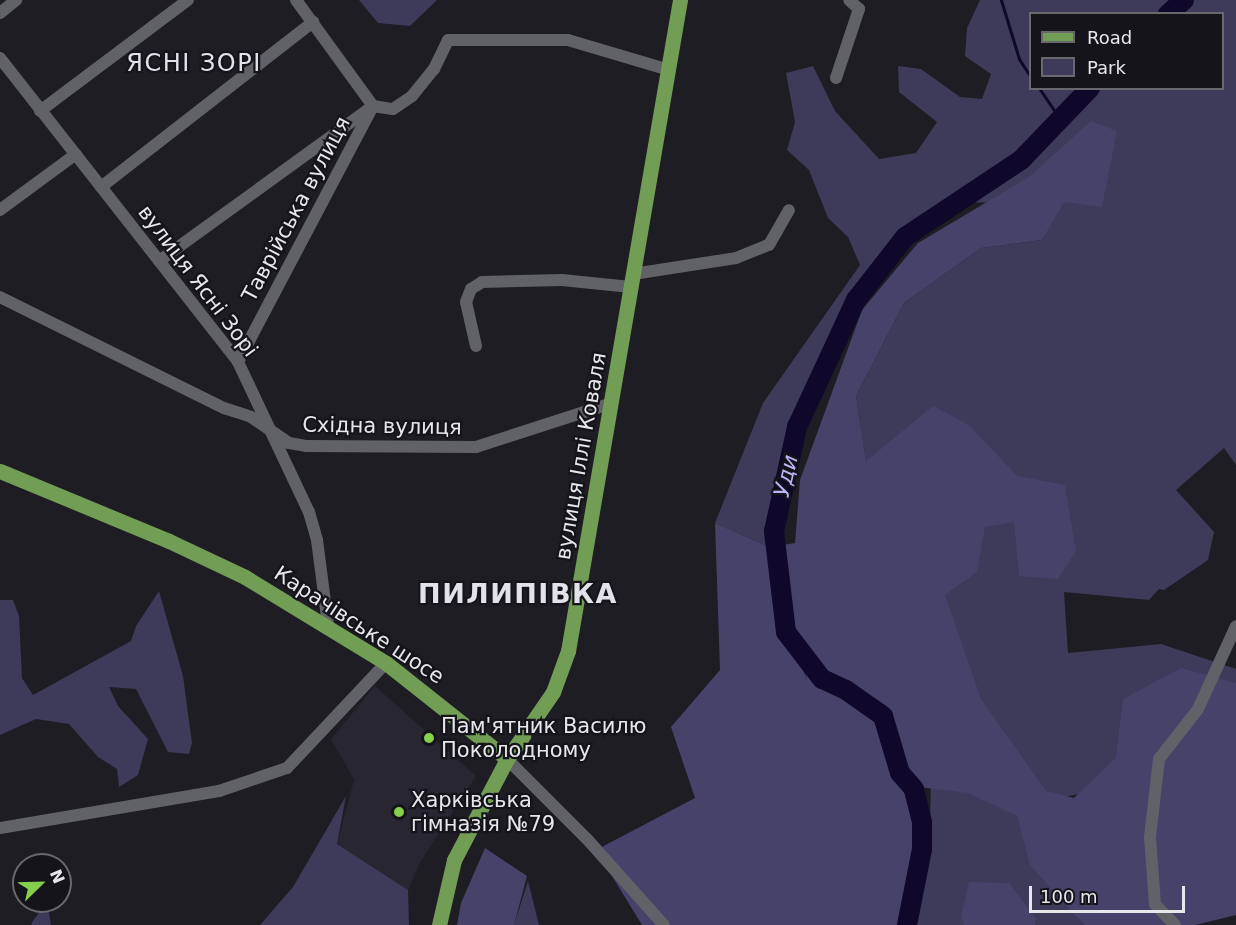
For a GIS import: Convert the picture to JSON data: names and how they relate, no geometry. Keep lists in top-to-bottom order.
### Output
{
  "streets": {
    "main road": ["вулиця Іллі Коваля", "Карачівське шосе"],
    "street": ["Таврійська вулиця", "вулиця Ясні Зорі", "Східна вулиця"]
  },
  "crossings": [
    ["Таврійська вулиця", "вулиця Ясні Зорі"],
    ["вулиця Ясні Зорі", "Східна вулиця"],
    ["вулиця Ясні Зорі", "Карачівське шосе"],
    ["Східна вулиця", "вулиця Іллі Коваля"],
    ["вулиця Іллі Коваля", "Карачівське шосе"]
  ],
  "districts": ["ЯСНІ ЗОРІ", "ПИЛИПІВКА"],
  "water": ["Уди"],
  "places": ["Пам'ятник Василю Поколодному", "Харківська гімназія №79"],
  "legend": ["Road", "Park"],
  "scale_bar": "100 m",
  "north": "top right"
}
